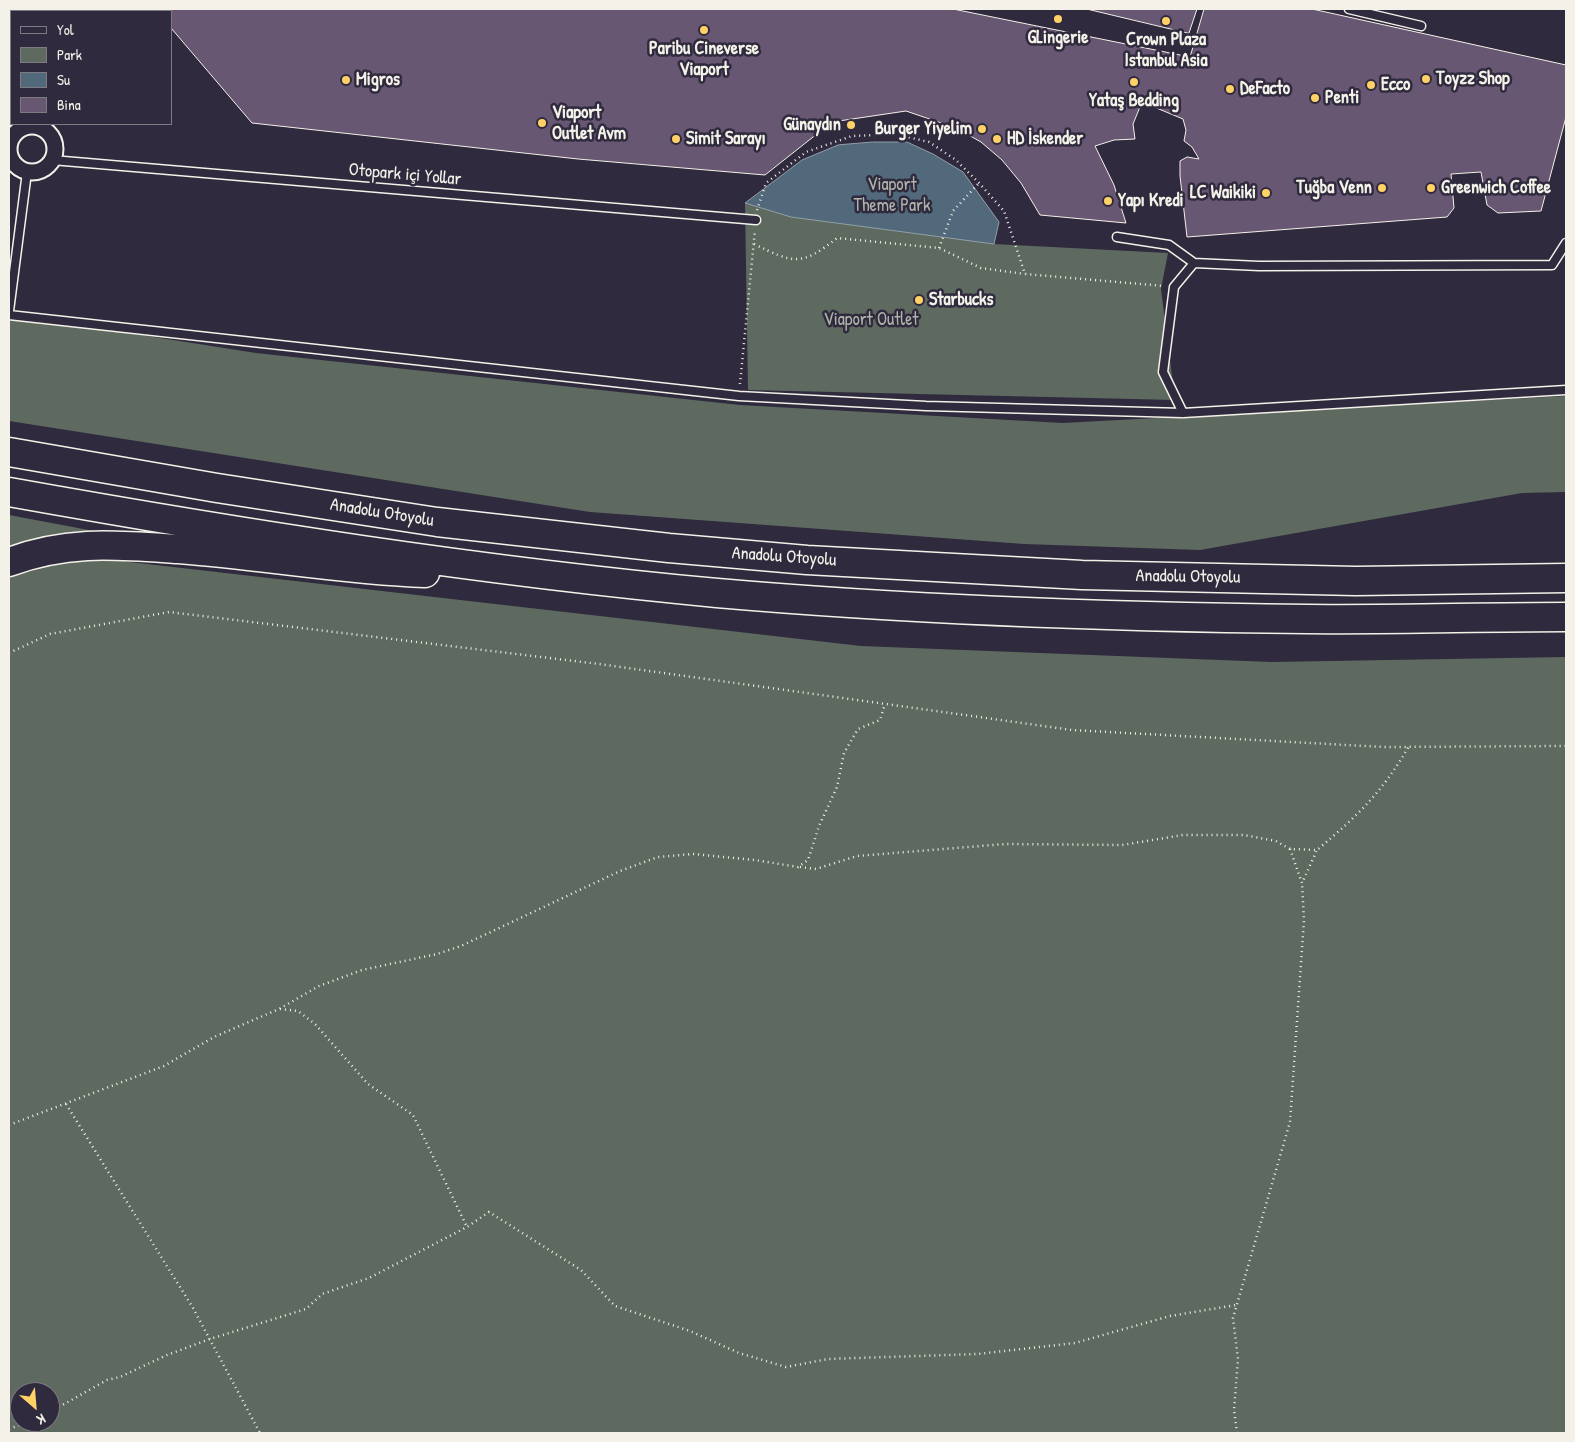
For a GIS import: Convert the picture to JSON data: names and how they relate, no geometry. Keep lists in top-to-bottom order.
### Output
{
  "streets": {
    "highway": ["Anadolu Otoyolu"],
    "lane": ["Otopark içi Yollar"]
  },
  "parks": ["Viaport Theme Park", "Viaport Outlet"],
  "places": [
    "GLingerie",
    "Crown Plaza Istanbul Asia",
    "Paribu Cineverse Viaport",
    "Toyzz Shop",
    "Migros",
    "Yataş Bedding",
    "Ecco",
    "DeFacto",
    "Penti",
    "Viaport Outlet Avm",
    "Günaydın",
    "Burger Yiyelim",
    "Simit Sarayı",
    "HD İskender",
    "Tuğba Venn",
    "Greenwich Coffee",
    "LC Waikiki",
    "Yapı Kredi",
    "Starbucks"
  ],
  "legend": [
    "Yol",
    "Park",
    "Su",
    "Bina"
  ],
  "north": "bottom right"
}
